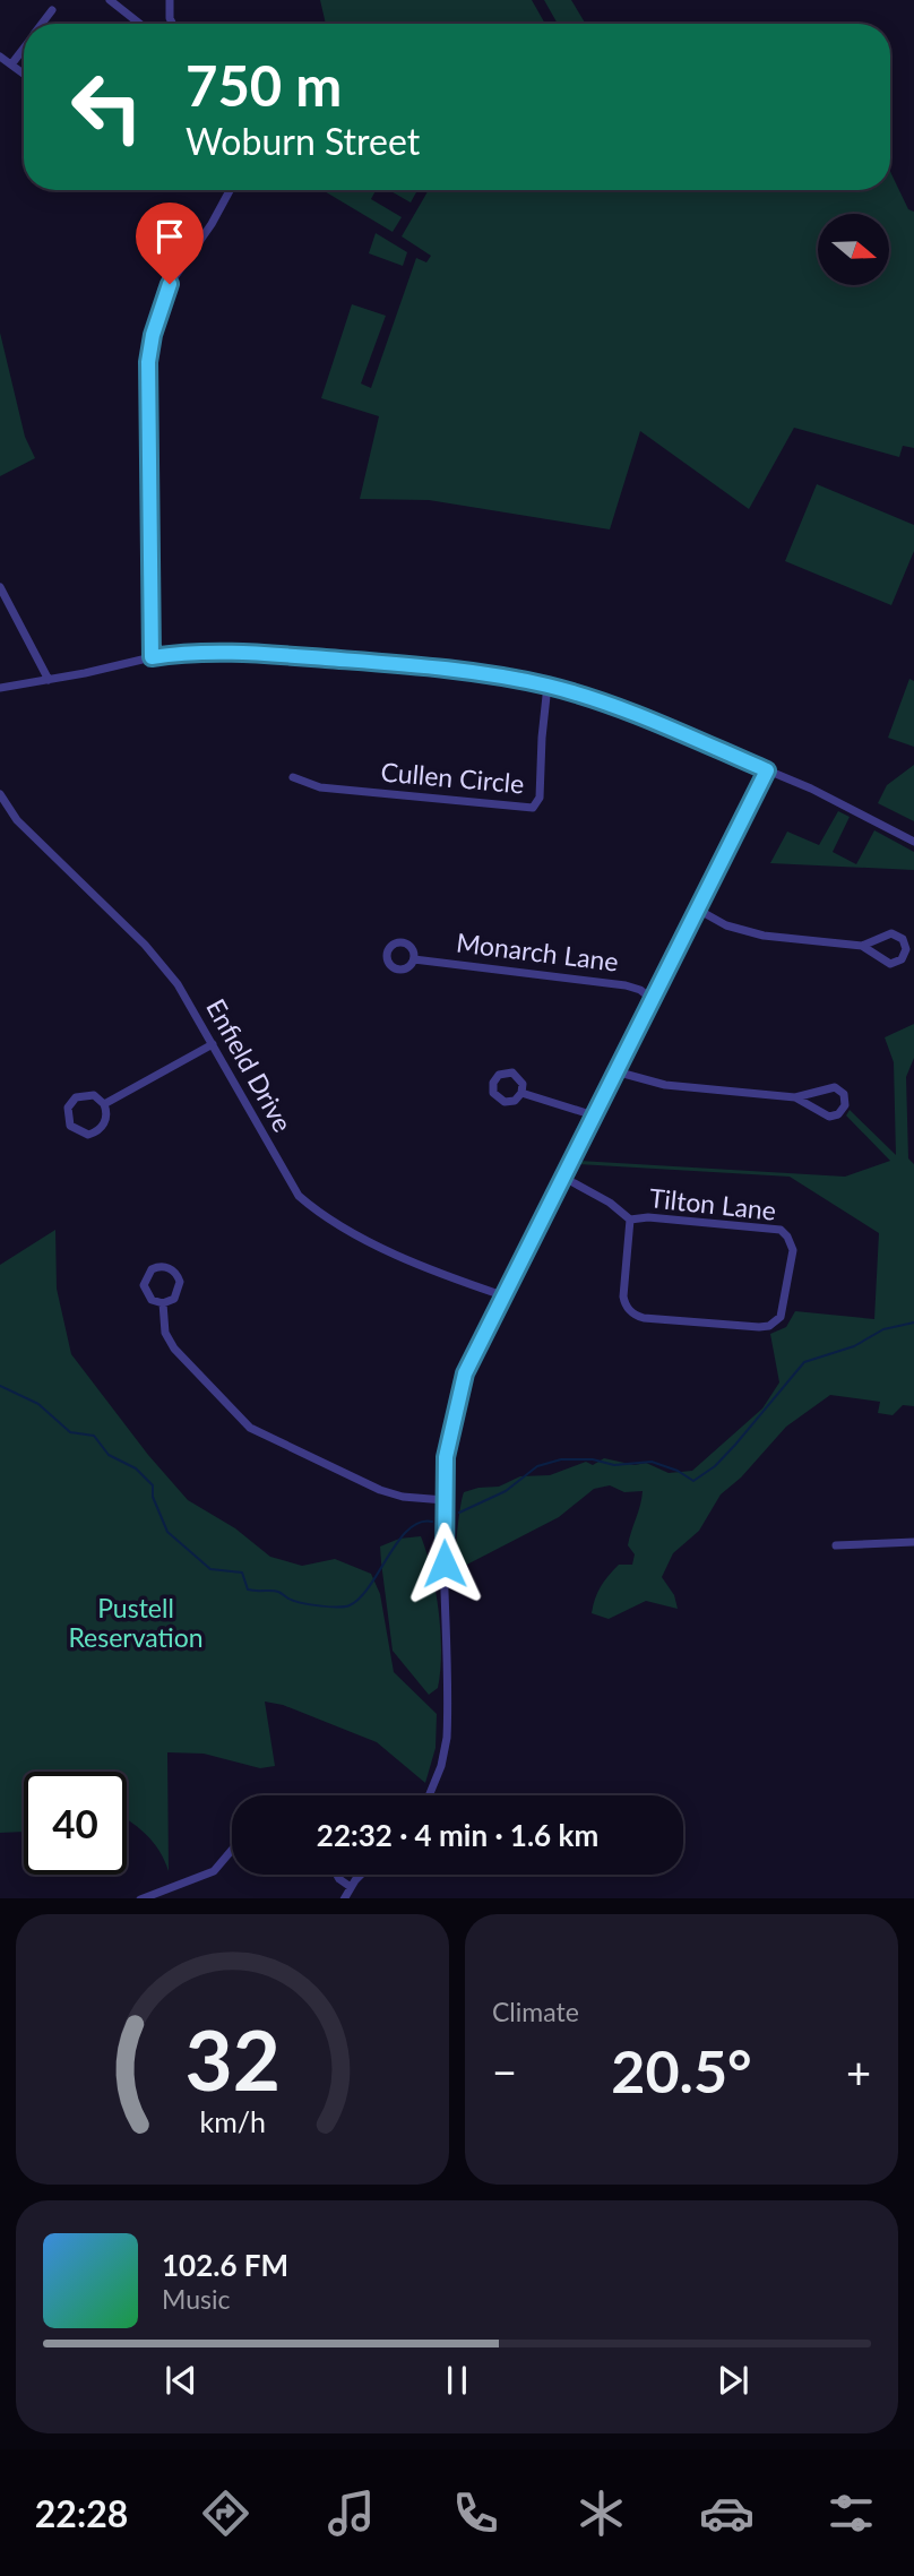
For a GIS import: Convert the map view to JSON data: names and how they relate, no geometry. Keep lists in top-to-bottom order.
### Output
{
  "streets": {
    "street": [
      "Cullen Circle",
      "Monarch Lane",
      "Enfield Drive",
      "Tilton Lane"
    ]
  },
  "parks": ["Pustell Reservation"],
  "north": "right",
  "page": {
    "turn": ["750 m", "Woburn Street"],
    "limit": "40",
    "trip": "22:32 · 4 min · 1.6 km",
    "tile": "Climate",
    "heat": ["−", "20.5°", "+"],
    "song": ["102.6 FM", "Music"],
    "tabs": "22:28",
    "gauge": ["32", "km/h"]
  }
}
